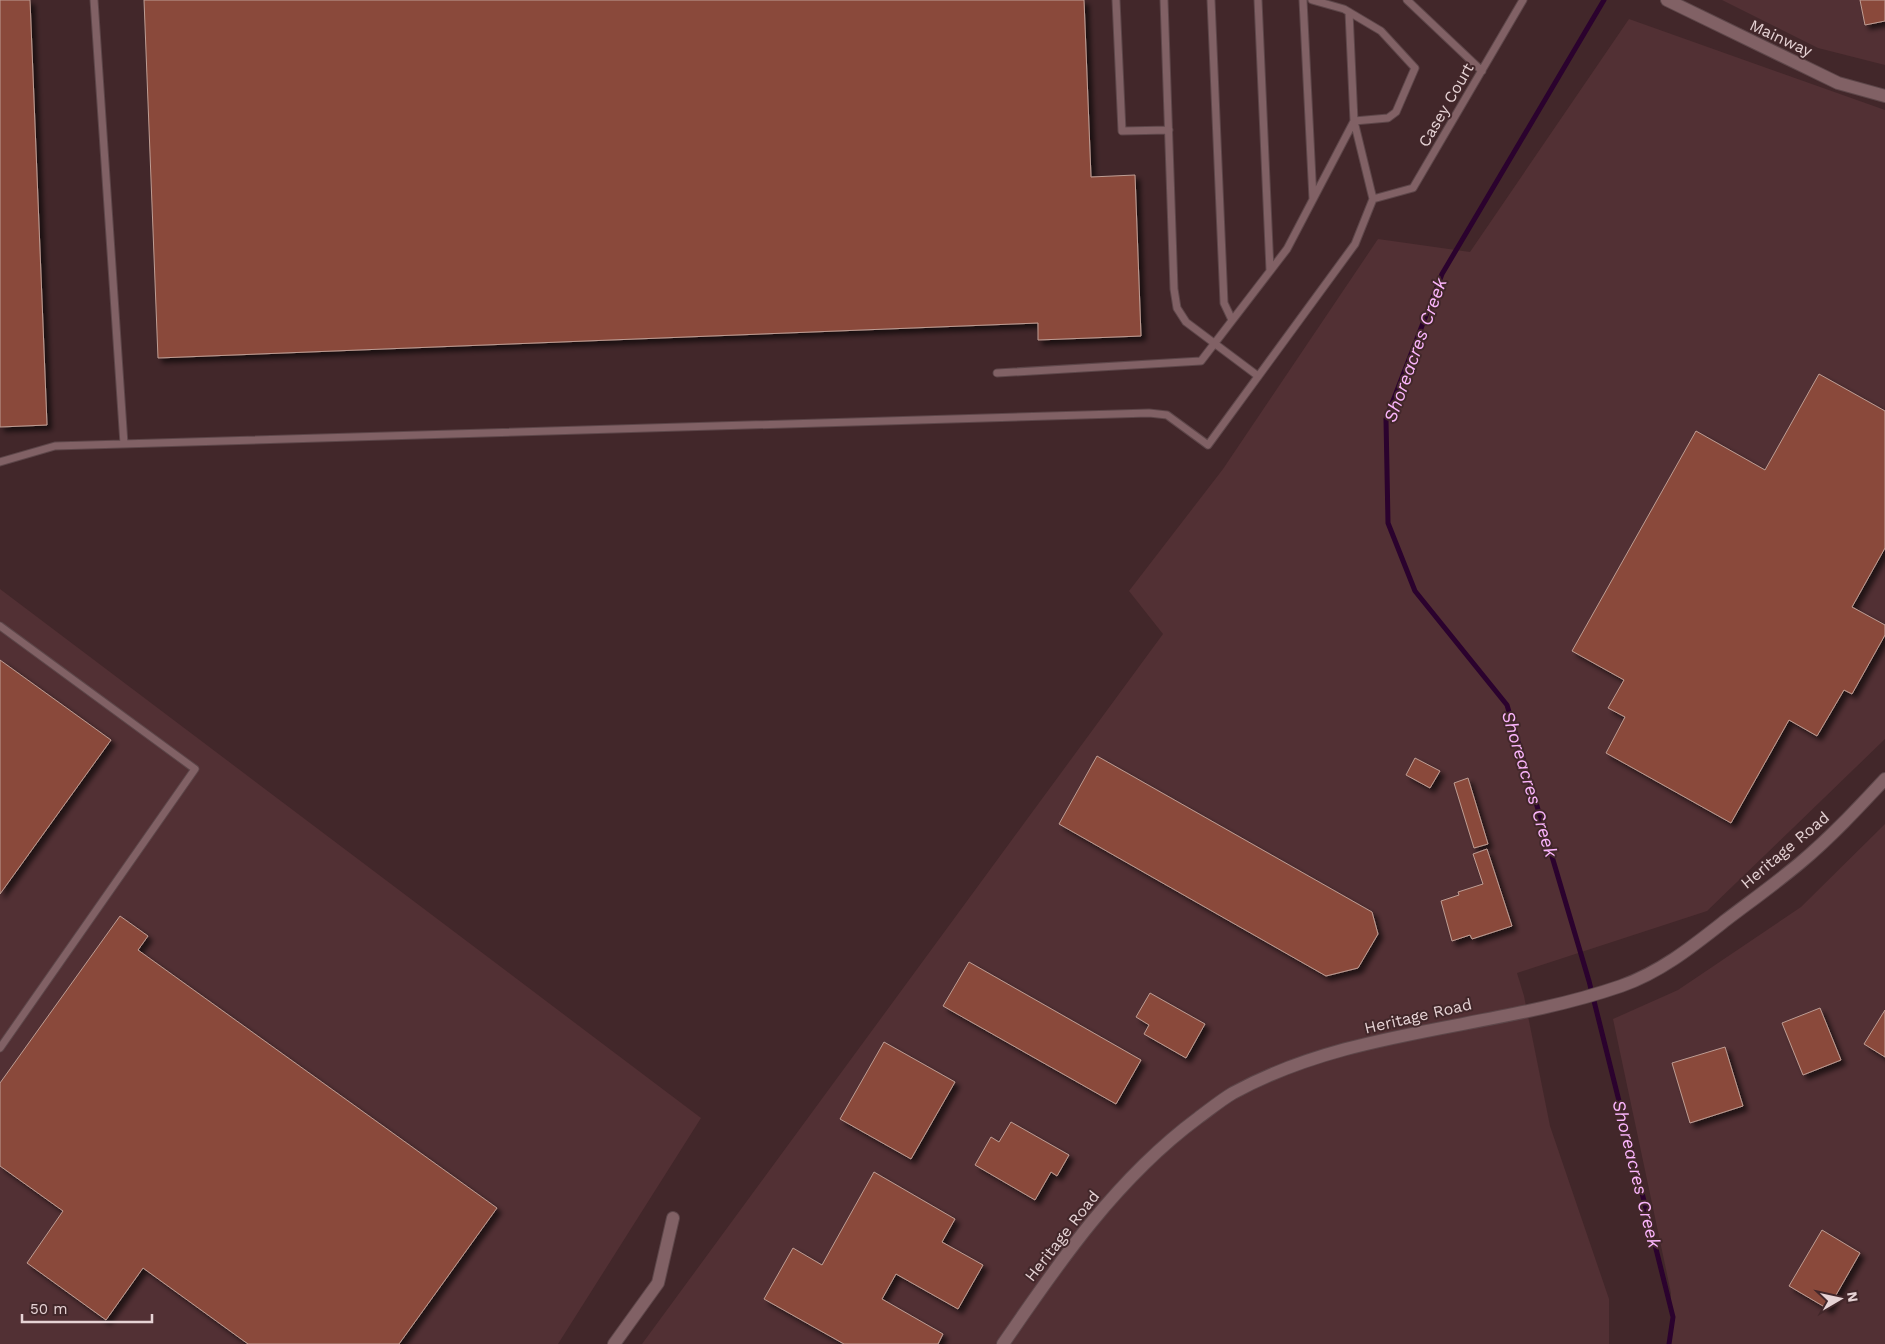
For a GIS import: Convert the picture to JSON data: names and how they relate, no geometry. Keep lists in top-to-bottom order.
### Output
{
  "streets": {
    "street": ["Mainway", "Heritage Road"],
    "lane": ["Casey Court"]
  },
  "water": ["Shoreacres Creek"],
  "scale_bar": "50 m",
  "north": "right"
}
